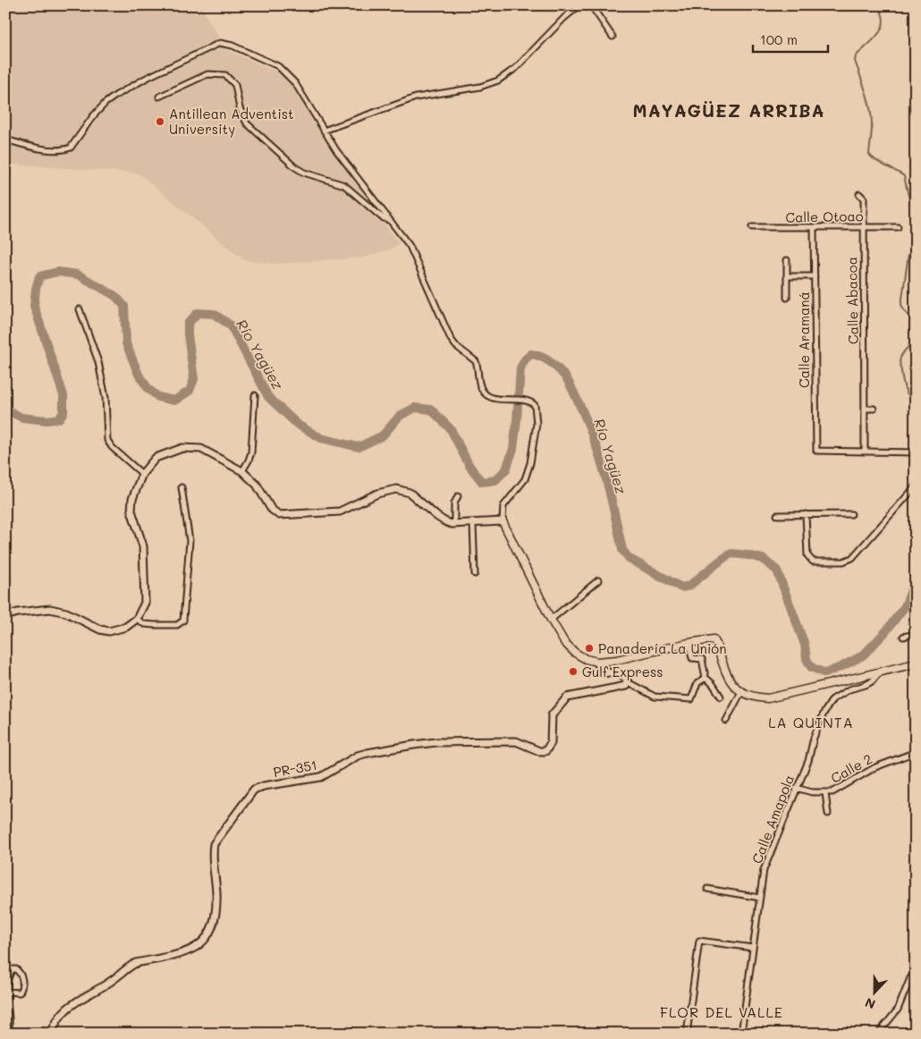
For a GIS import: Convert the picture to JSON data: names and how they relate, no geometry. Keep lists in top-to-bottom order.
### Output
{
  "streets": {
    "street": [
      "Calle Otoao",
      "Calle Abacoa",
      "Calle Aramaná",
      "PR-351",
      "Calle 2",
      "Calle Amapola"
    ]
  },
  "crossings": [
    ["Calle Otoao", "Calle Abacoa"],
    ["Calle Otoao", "Calle Aramaná"],
    ["Calle Abacoa", "Calle Aramaná"],
    ["Calle 2", "Calle Amapola"]
  ],
  "districts": ["MAYAGÜEZ ARRIBA", "LA QUINTA", "FLOR DEL VALLE"],
  "water": ["Río Yagüez"],
  "places": ["Antillean Adventist University", "Panadería La Unión", "Gulf Express"],
  "scale_bar": "100 m",
  "north": "bottom"
}
